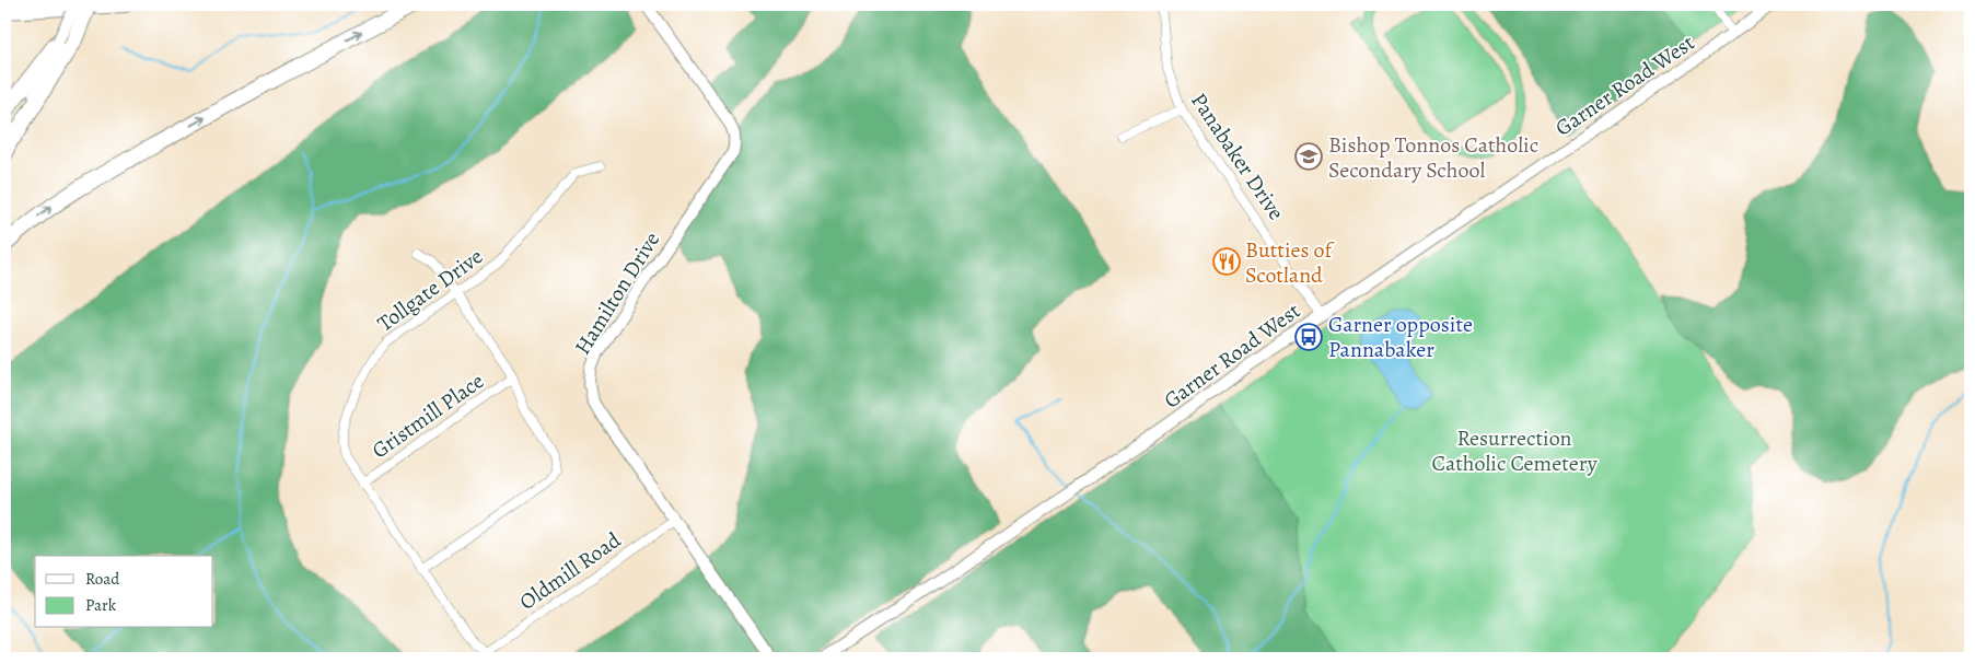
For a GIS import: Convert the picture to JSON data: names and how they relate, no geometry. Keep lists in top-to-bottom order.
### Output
{
  "streets": {
    "main road": ["Garner Road West", "Hamilton Drive"],
    "street": [
      "Panabaker Drive",
      "Tollgate Drive",
      "Gristmill Place",
      "Oldmill Road"
    ]
  },
  "crossings": [
    ["Garner Road West", "Panabaker Drive"],
    ["Tollgate Drive", "Gristmill Place"],
    ["Tollgate Drive", "Oldmill Road"],
    ["Hamilton Drive", "Oldmill Road"]
  ],
  "parks": ["Resurrection Catholic Cemetery"],
  "places": {
    "school or university": ["Bishop Tonnos Catholic Secondary School"],
    "restaurant": ["Butties of Scotland"],
    "bus stop": ["Garner opposite Pannabaker"]
  },
  "legend": ["Road", "Park"]
}
